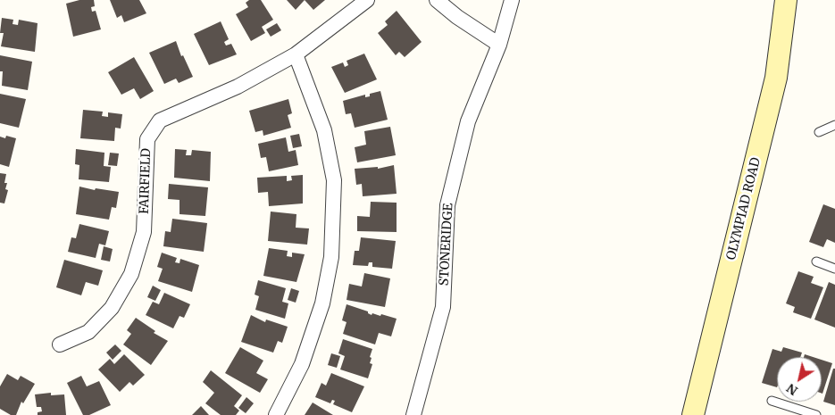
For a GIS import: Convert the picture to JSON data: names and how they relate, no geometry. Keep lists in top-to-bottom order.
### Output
{
  "streets": {
    "main road": ["OLYMPIAD ROAD"],
    "street": ["FAIRFIELD", "STONERIDGE"]
  },
  "north": "bottom left"
}
